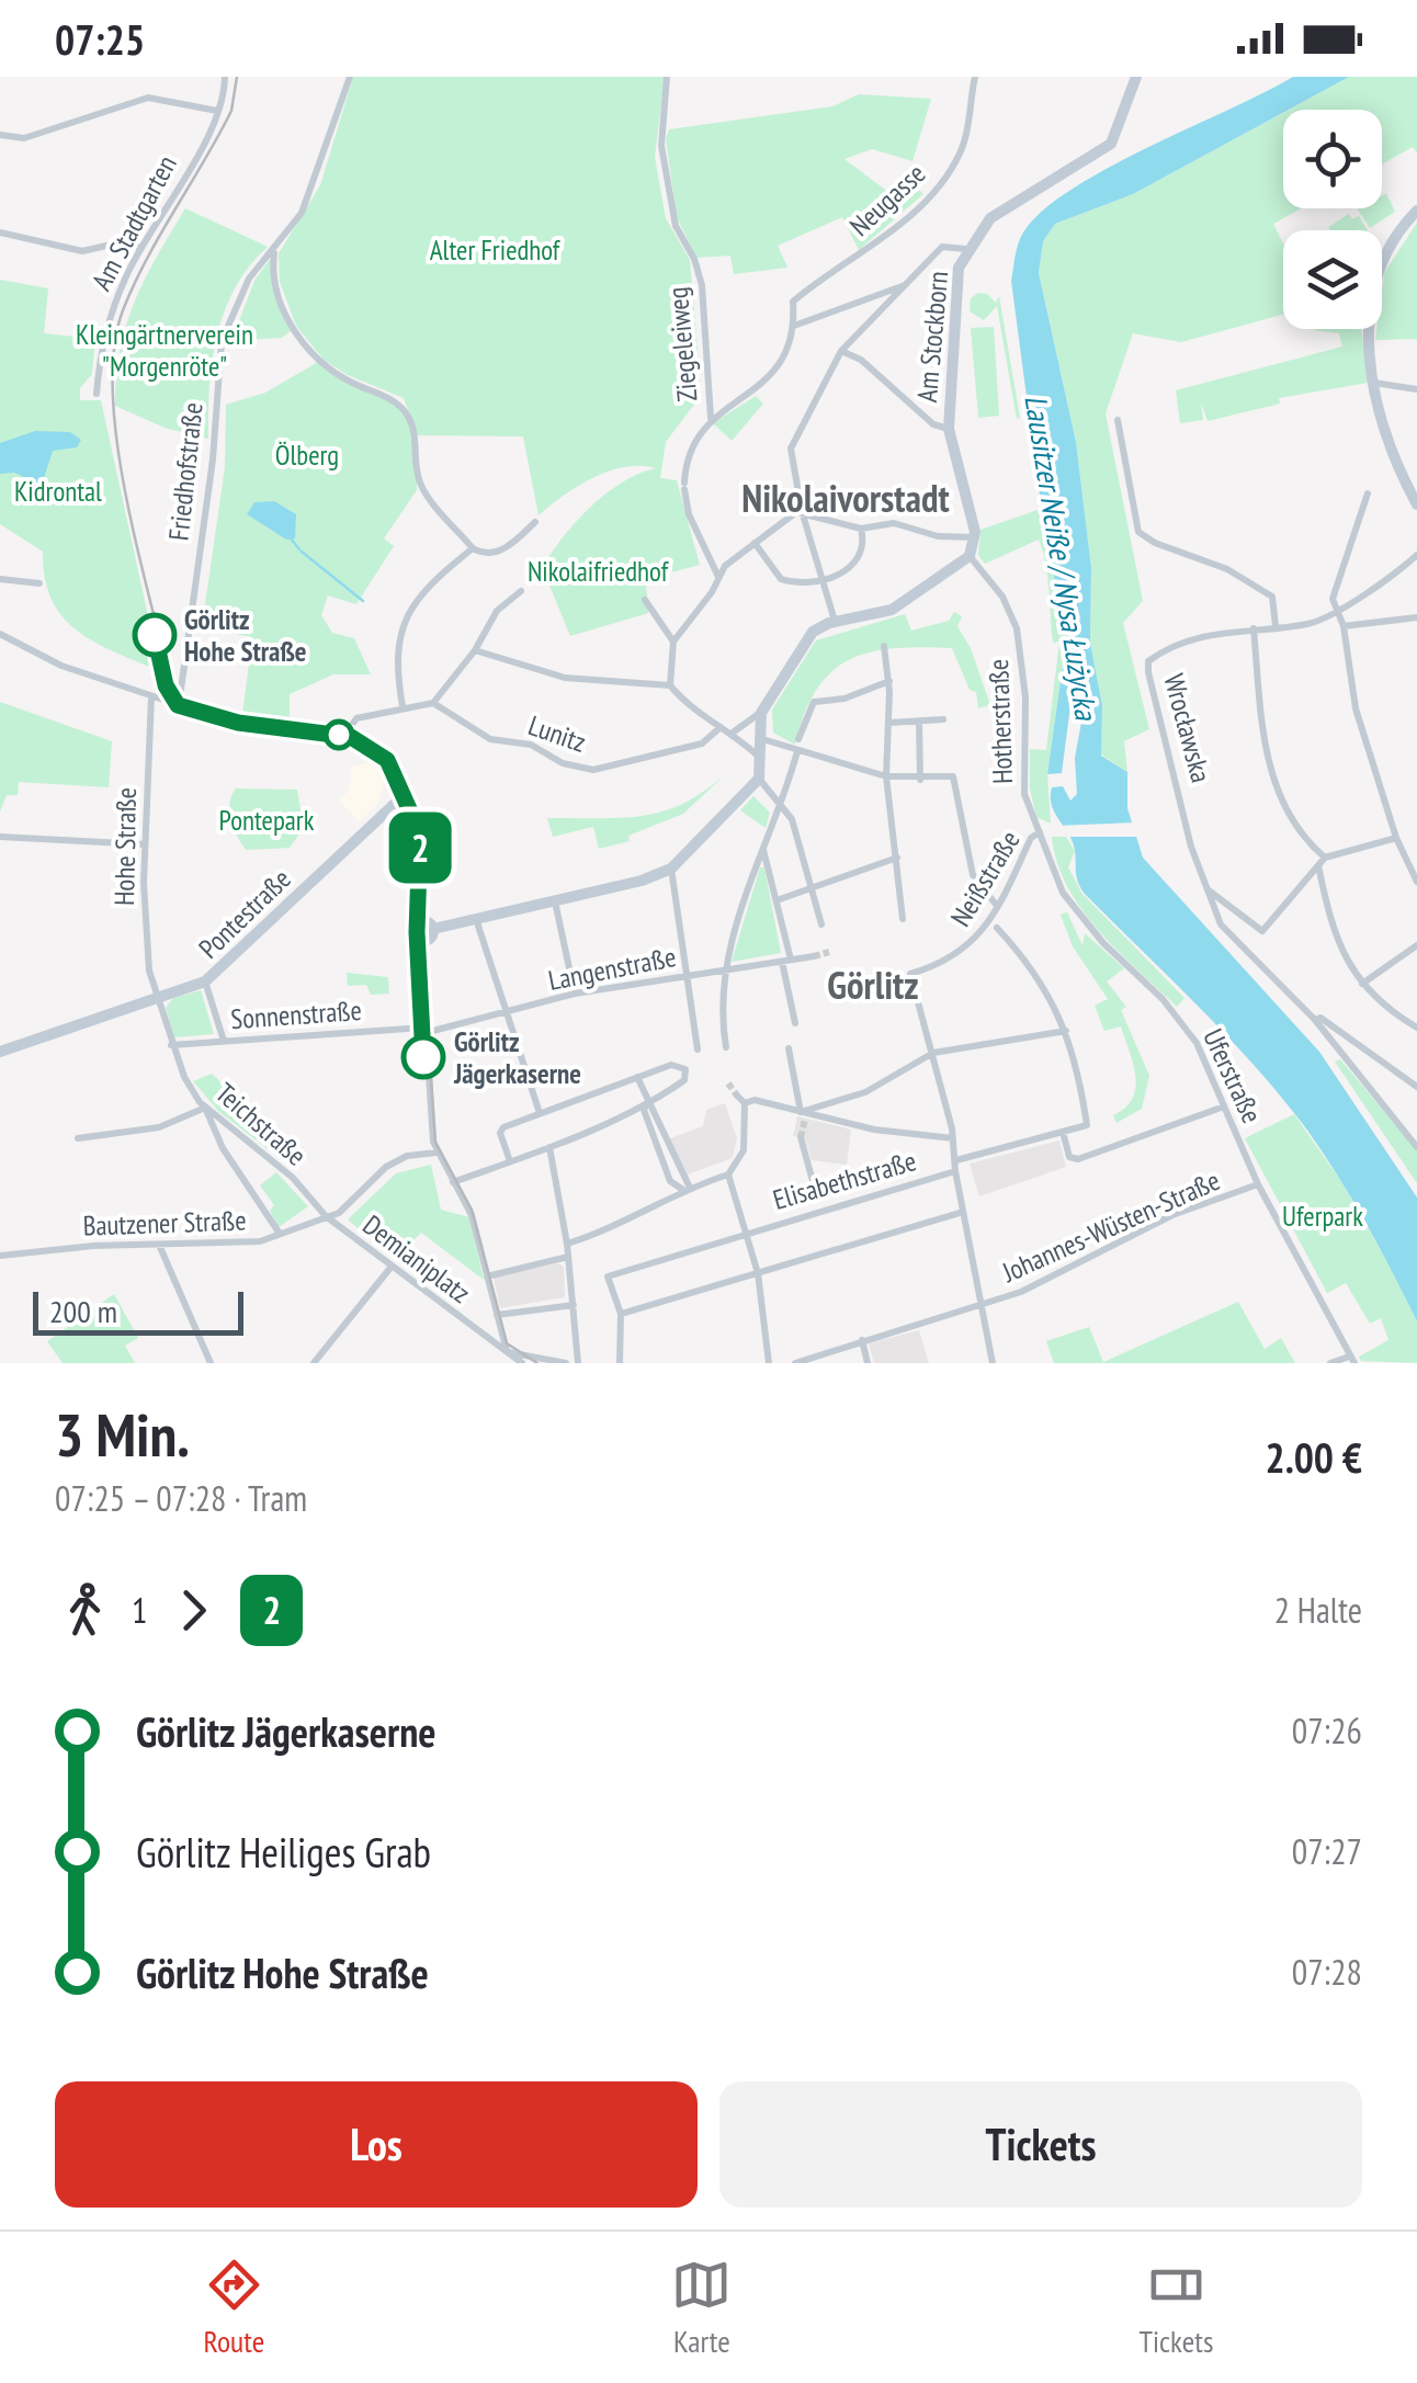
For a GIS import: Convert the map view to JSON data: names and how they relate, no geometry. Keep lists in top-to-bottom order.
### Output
{
  "streets": {
    "street": [
      "Neugasse",
      "Am Stadtgarten",
      "Am Stockborn",
      "Ziegeleiweg",
      "Friedhofstraße",
      "Hotherstraße",
      "Wrocławska",
      "Lunitz",
      "Hohe Straße",
      "Neißstraße",
      "Pontestraße",
      "Langenstraße",
      "Sonnenstraße",
      "Uferstraße",
      "Teichstraße",
      "Elisabethstraße",
      "Bautzener Straße",
      "Johannes-Wüsten-Straße",
      "Demianiplatz"
    ]
  },
  "crossings": [
    ["Hotherstraße", "Neißstraße"],
    ["Hotherstraße", "Uferstraße"],
    ["Hohe Straße", "Pontestraße"],
    ["Hohe Straße", "Teichstraße"],
    ["Neißstraße", "Uferstraße"],
    ["Pontestraße", "Teichstraße"],
    ["Langenstraße", "Sonnenstraße"],
    ["Sonnenstraße", "Teichstraße"],
    ["Uferstraße", "Johannes-Wüsten-Straße"],
    ["Teichstraße", "Bautzener Straße"],
    ["Teichstraße", "Demianiplatz"],
    ["Bautzener Straße", "Demianiplatz"]
  ],
  "districts": ["Nikolaivorstadt", "Görlitz"],
  "water": ["Lausitzer Neiße / Nysa Łużycka"],
  "parks": [
    "Alter Friedhof",
    "Kleingärtnerverein \"Morgenröte\"",
    "Ölberg",
    "Kidrontal",
    "Nikolaifriedhof",
    "Pontepark",
    "Uferpark"
  ],
  "places": ["Görlitz Hohe Straße", "Görlitz Jägerkaserne"],
  "lines": ["tram line 2"],
  "scale_bar": "200 m",
  "page": {
    "status": "07:25",
    "on_map": "2",
    "scale": "200 m",
    "heading": ["3 Min.", "07:25 – 07:28 · Tram", "2.00 €"],
    "legs": ["1", "2", "2 Halte"],
    "list": [
      {
        "name": "Görlitz Jägerkaserne",
        "value": "07:26"
      },
      {
        "name": "Görlitz Heiliges Grab",
        "value": "07:27"
      },
      {
        "name": "Görlitz Hohe Straße",
        "value": "07:28"
      }
    ],
    "buttons": ["Los", "Tickets"],
    "tabs": ["Route", "Karte", "Tickets"]
  }
}
